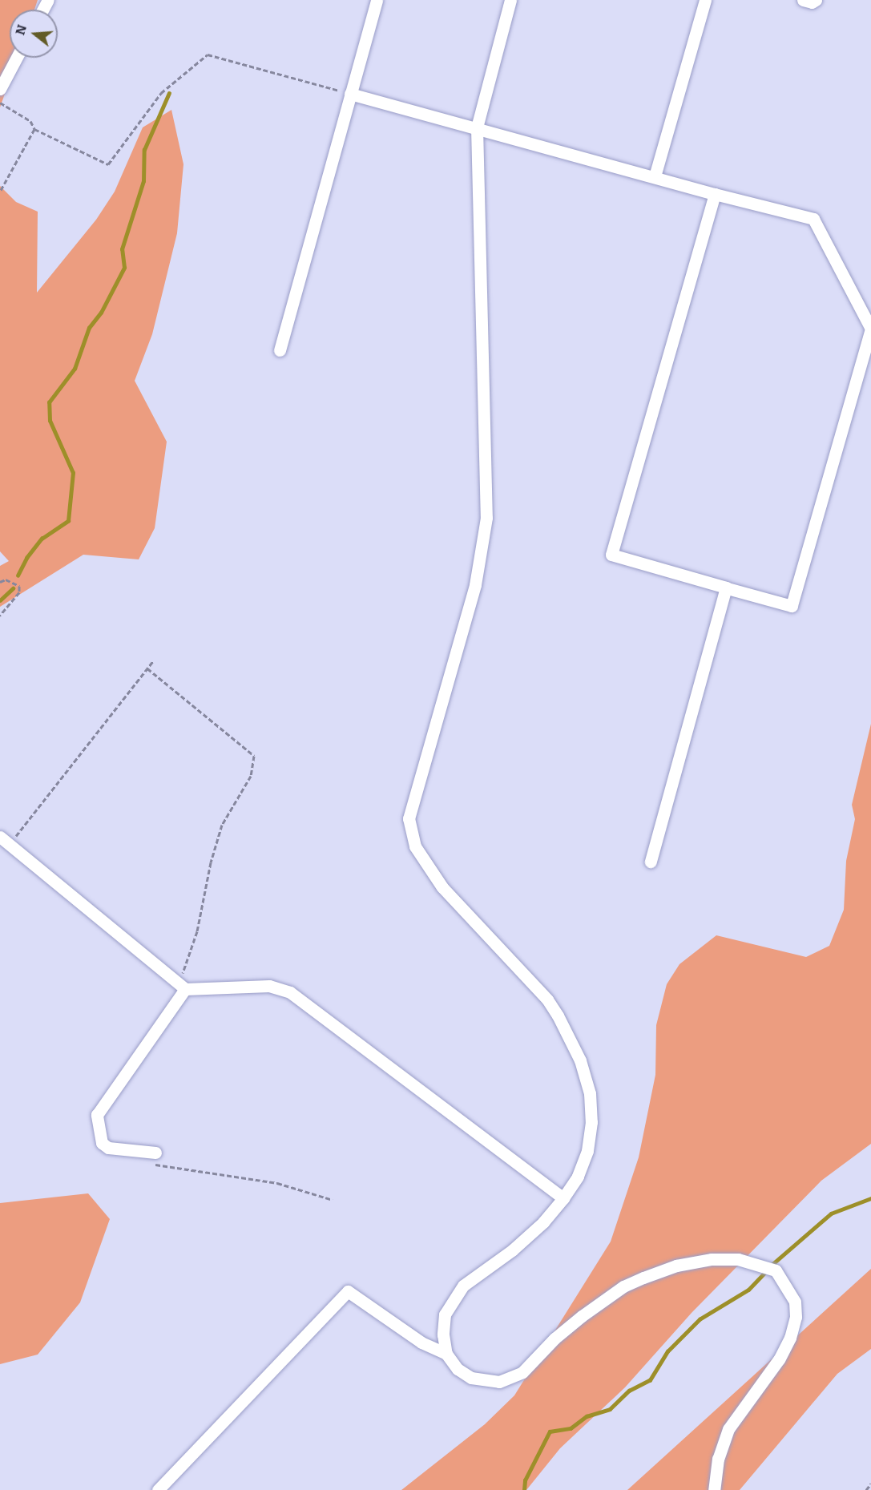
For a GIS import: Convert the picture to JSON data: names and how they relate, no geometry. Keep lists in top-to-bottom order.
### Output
{
  "north": "left"
}
